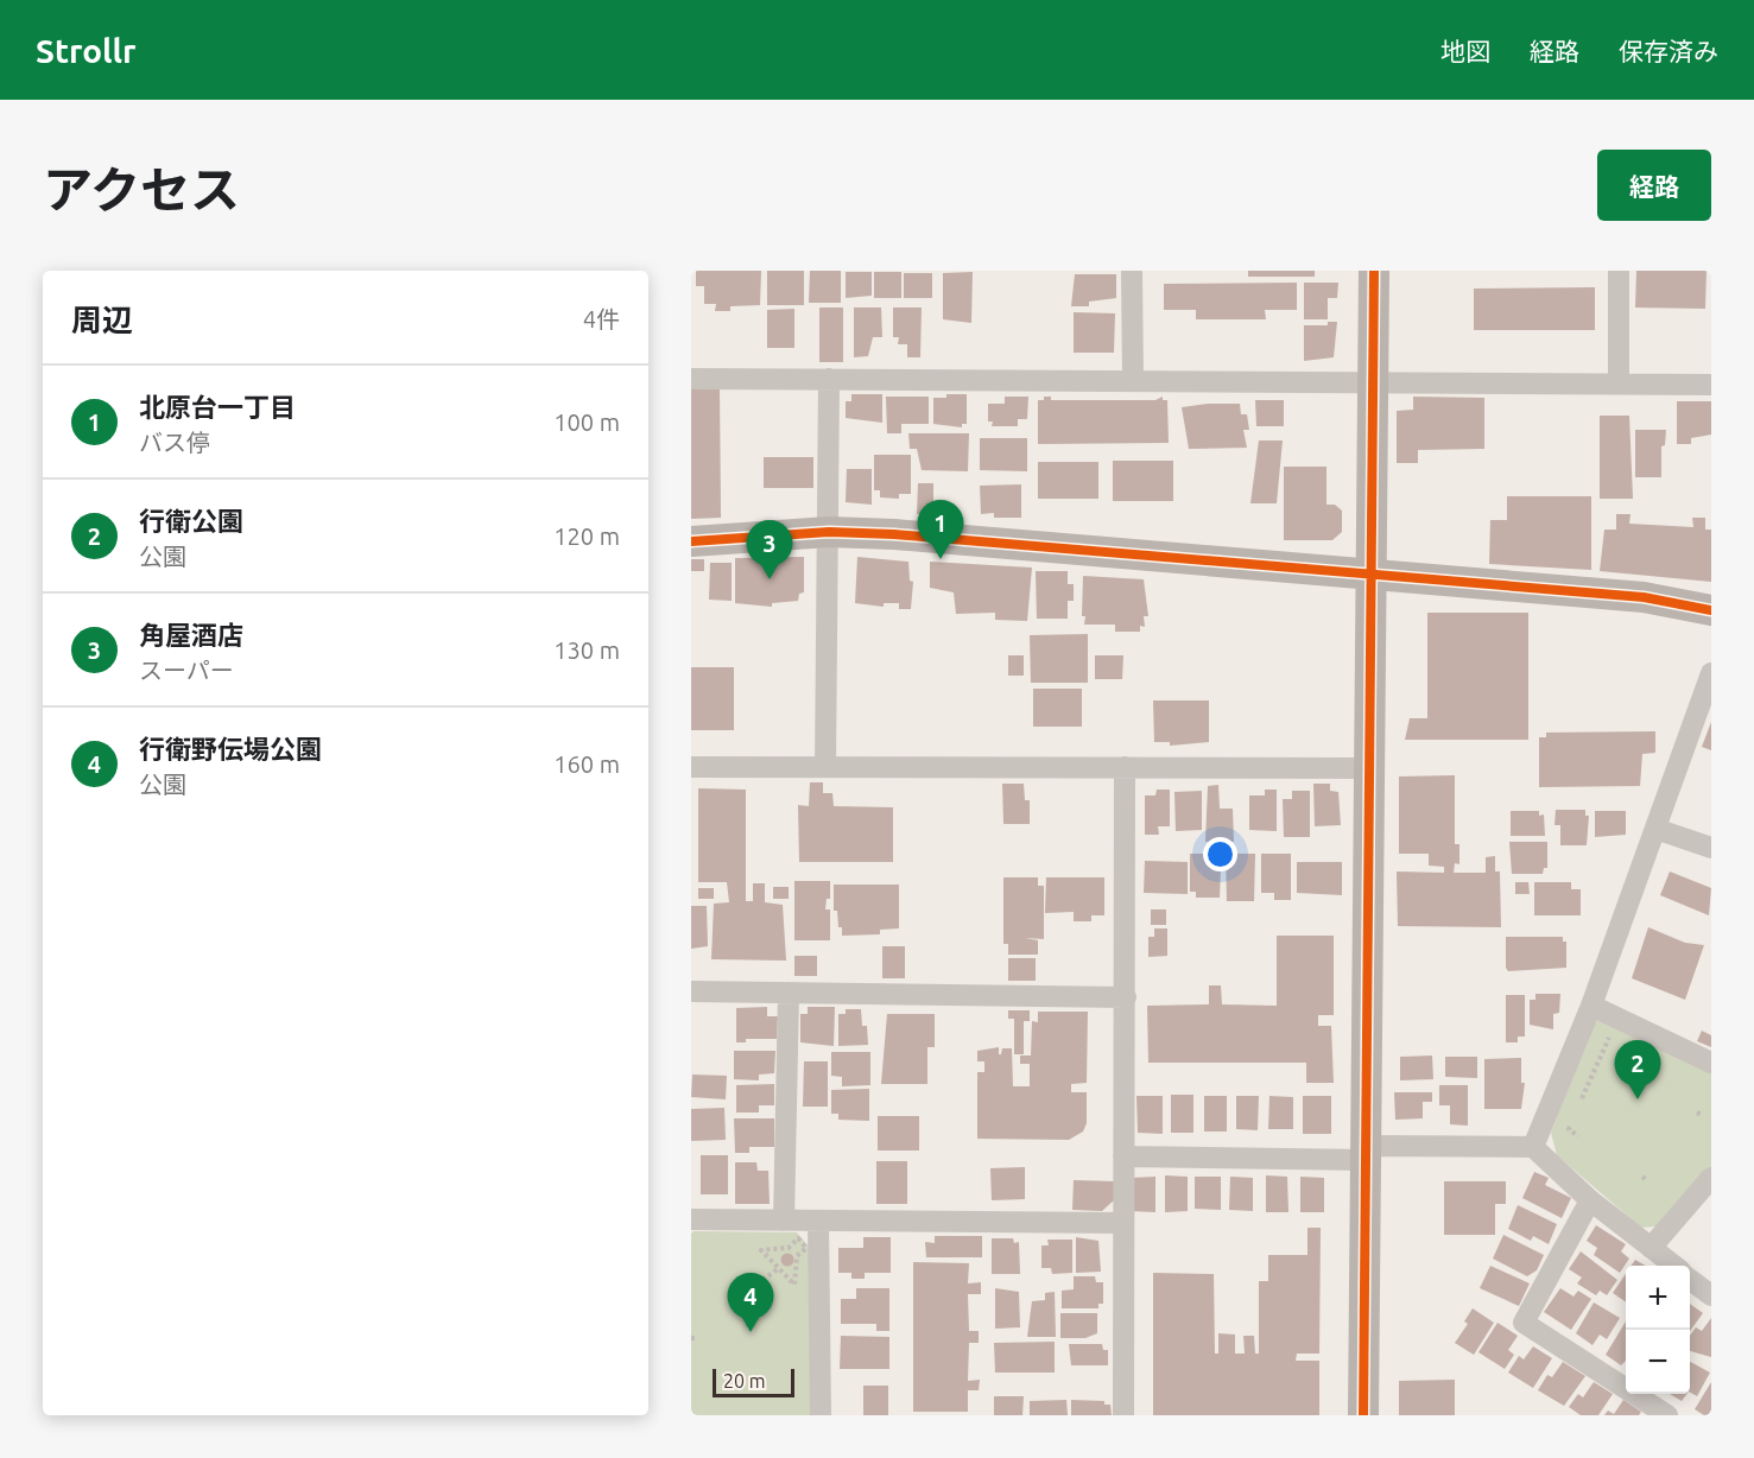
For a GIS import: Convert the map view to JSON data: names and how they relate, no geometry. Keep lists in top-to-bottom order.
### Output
{
  "scale_bar": "20 m",
  "page": {
    "header": "Strollr",
    "nav": ["地図", "経路", "保存済み"],
    "title": "アクセス",
    "buttons": "経路",
    "heading": ["周辺", "4件"],
    "list": [
      {
        "mark": "1",
        "name": "北原台一丁目",
        "note": "バス停",
        "value": "100 m"
      },
      {
        "mark": "2",
        "name": "行衛公園",
        "note": "公園",
        "value": "120 m"
      },
      {
        "mark": "3",
        "name": "角屋酒店",
        "note": "スーパー",
        "value": "130 m"
      },
      {
        "mark": "4",
        "name": "行衛野伝場公園",
        "note": "公園",
        "value": "160 m"
      }
    ],
    "pins": [
      "1",
      "3",
      "2",
      "4"
    ],
    "map_buttons": ["+", "−"],
    "scale": "20 m"
  }
}
